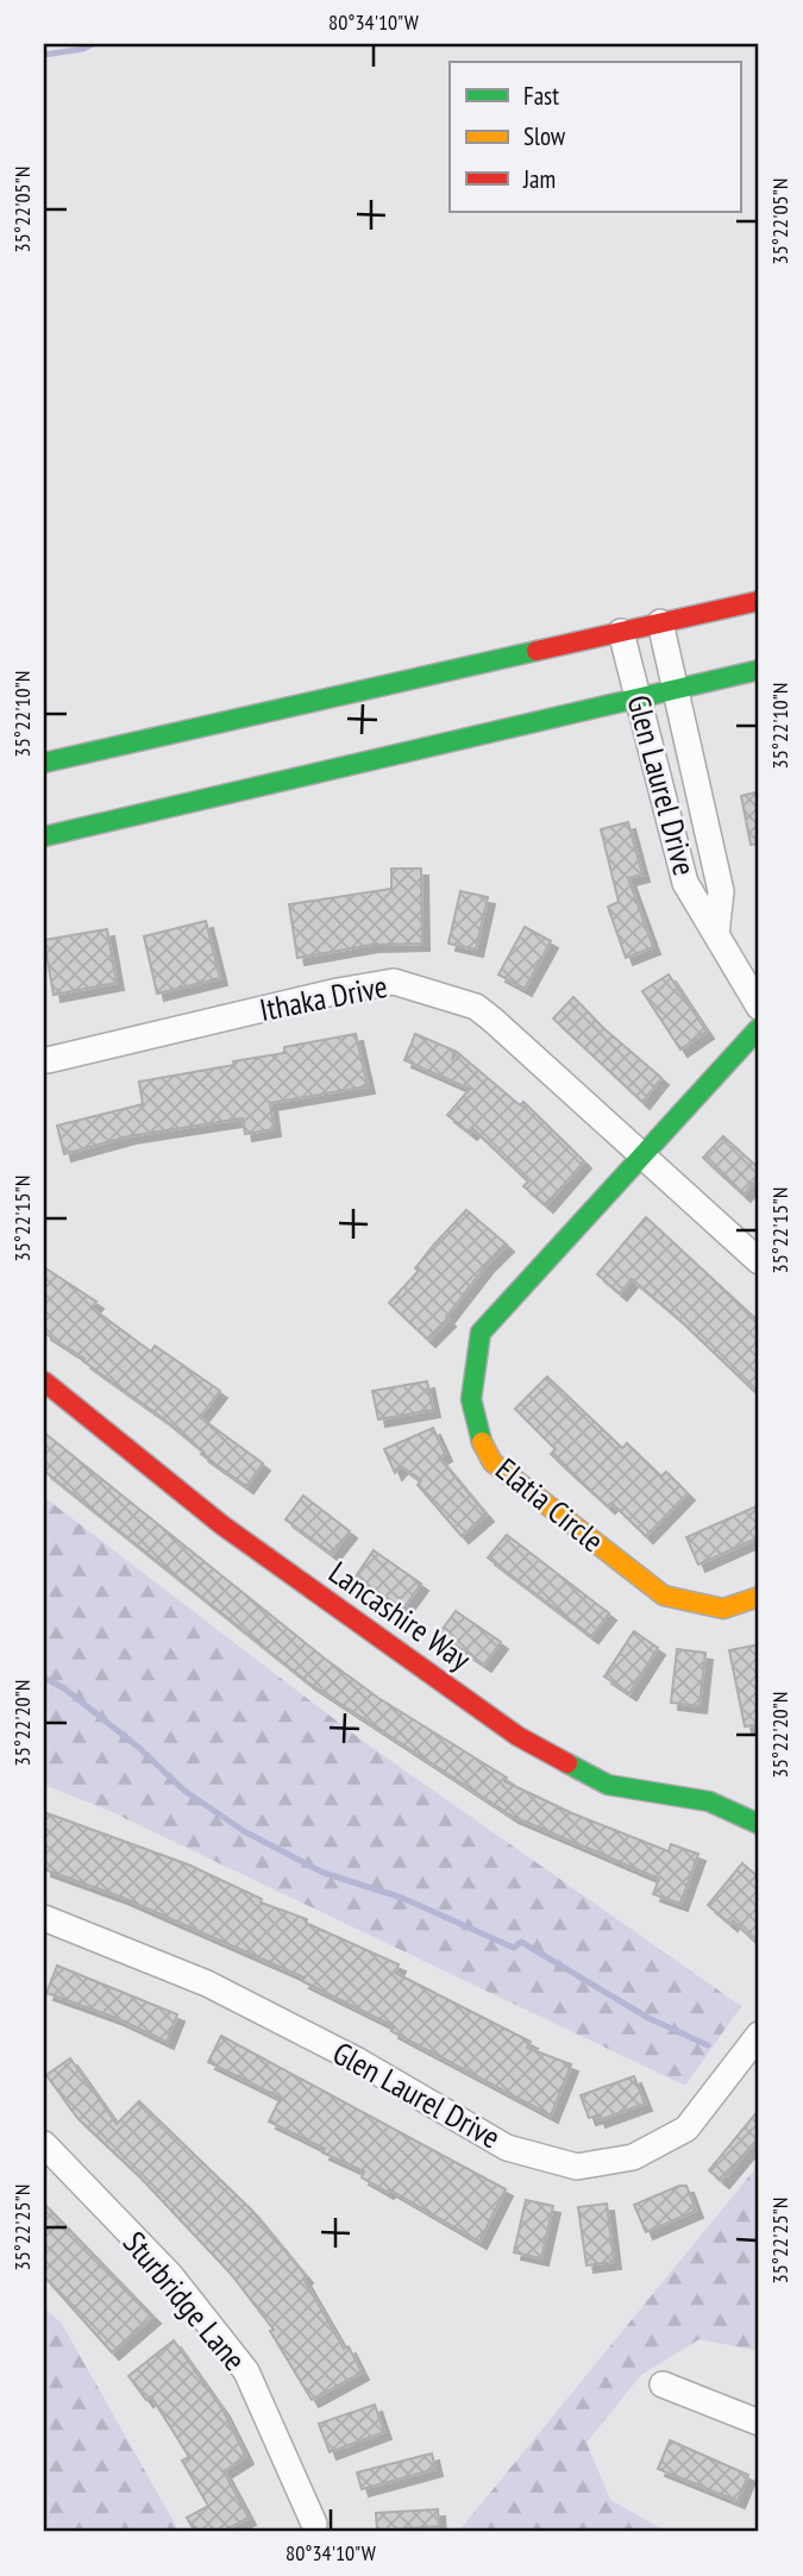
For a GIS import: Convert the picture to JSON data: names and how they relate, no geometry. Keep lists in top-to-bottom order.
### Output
{
  "streets": {
    "main road": ["Elatia Circle", "Lancashire Way"],
    "street": ["Glen Laurel Drive", "Ithaka Drive", "Sturbridge Lane"]
  },
  "crossings": [
    ["Ithaka Drive", "Elatia Circle"]
  ],
  "legend": ["Fast", "Slow", "Jam"],
  "coordinates": [
    "80°34'10\"W",
    "35°22'05\"N",
    "35°22'10\"N",
    "35°22'15\"N",
    "35°22'20\"N",
    "35°22'25\"N"
  ]
}
